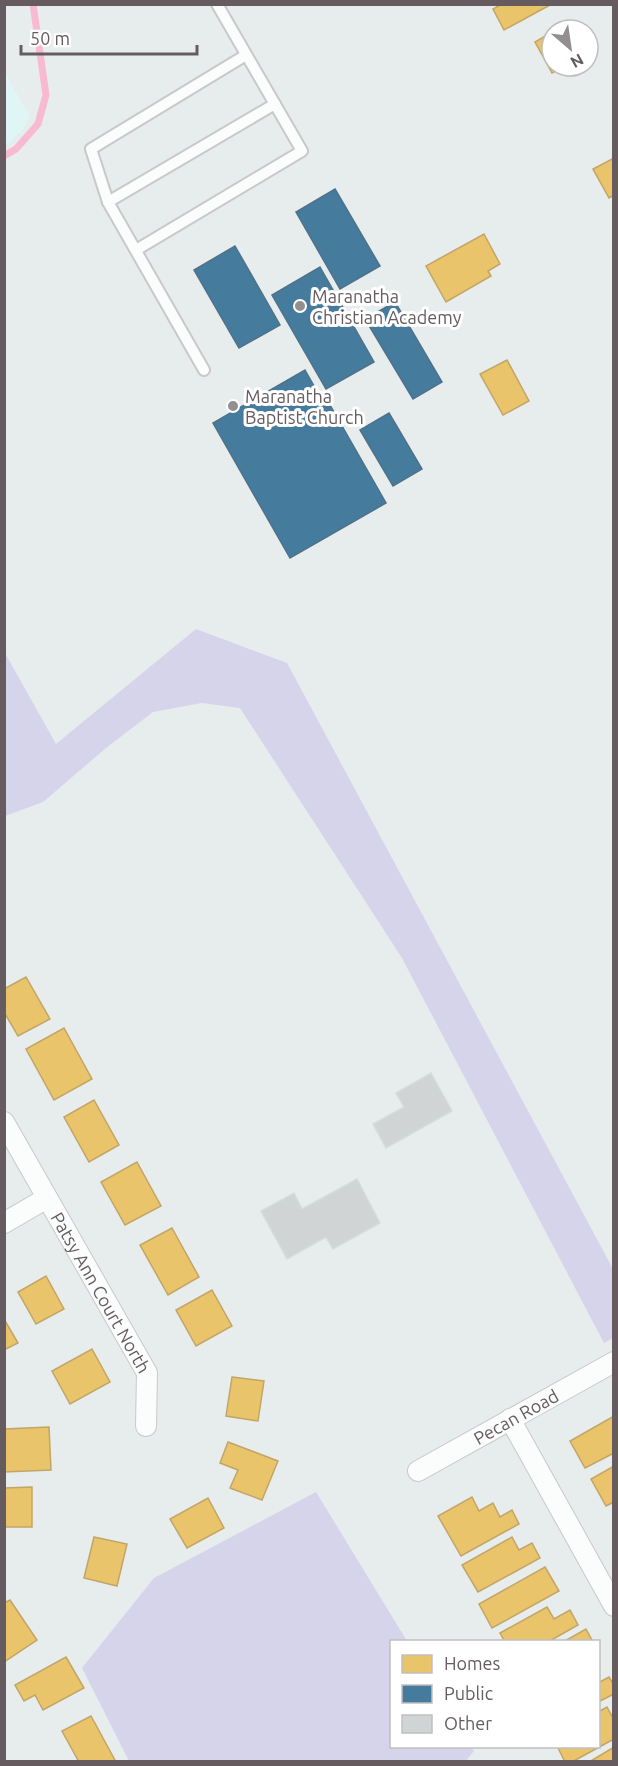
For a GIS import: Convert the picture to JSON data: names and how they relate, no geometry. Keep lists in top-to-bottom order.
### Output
{
  "streets": {
    "street": ["Patsy Ann Court North", "Pecan Road"]
  },
  "places": ["Maranatha Christian Academy", "Maranatha Baptist Church"],
  "legend": ["Homes", "Public", "Other"],
  "scale_bar": "50 m",
  "north": "bottom right"
}
